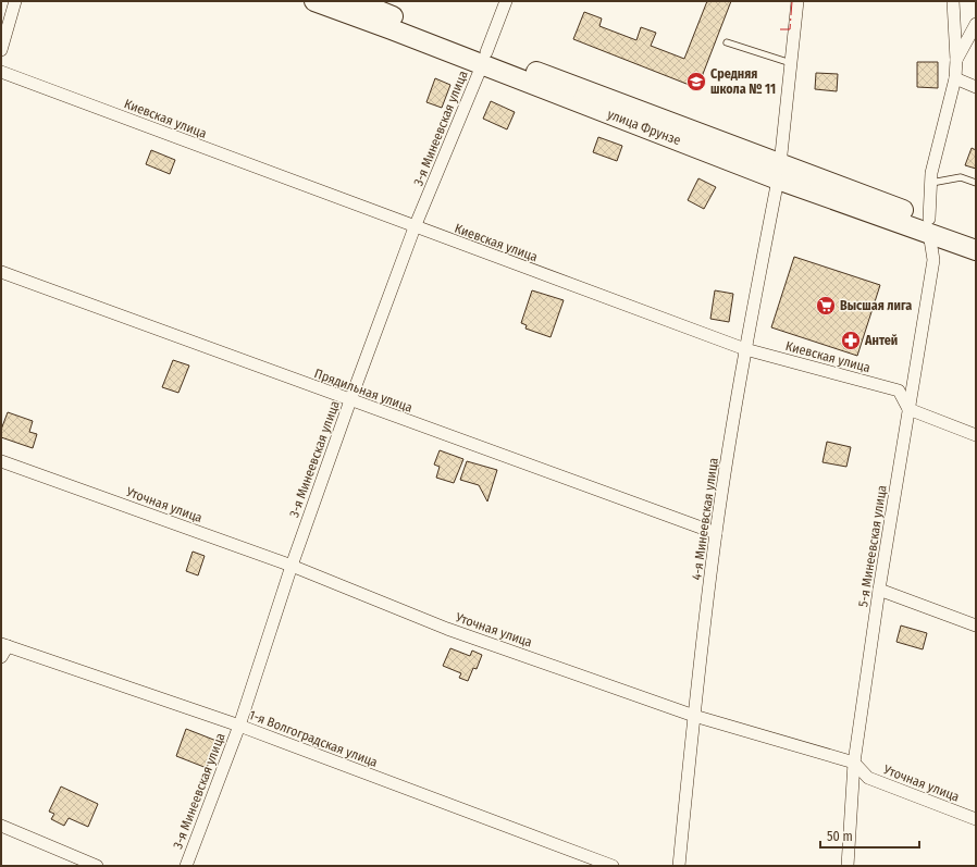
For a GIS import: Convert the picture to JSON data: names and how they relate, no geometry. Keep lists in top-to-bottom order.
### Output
{
  "streets": {
    "highway": ["улица Фрунзе"],
    "street": [
      "Киевская улица",
      "3-я Минеевская улица",
      "Прядильная улица",
      "Уточная улица",
      "4-я Минеевская улица",
      "5-я Минеевская улица",
      "1-я Волгоградская улица"
    ]
  },
  "crossings": [
    ["Киевская улица", "3-я Минеевская улица"],
    ["Киевская улица", "4-я Минеевская улица"],
    ["Киевская улица", "5-я Минеевская улица"],
    ["улица Фрунзе", "3-я Минеевская улица"],
    ["улица Фрунзе", "4-я Минеевская улица"],
    ["улица Фрунзе", "5-я Минеевская улица"],
    ["3-я Минеевская улица", "Прядильная улица"],
    ["3-я Минеевская улица", "Уточная улица"],
    ["3-я Минеевская улица", "1-я Волгоградская улица"],
    ["Прядильная улица", "4-я Минеевская улица"],
    ["Уточная улица", "4-я Минеевская улица"],
    ["Уточная улица", "5-я Минеевская улица"]
  ],
  "places": {
    "school or university": ["Средняя школа № 11"],
    "supermarket": ["Высшая лига"],
    "pharmacy": ["Антей"]
  },
  "scale_bar": "50 m"
}
